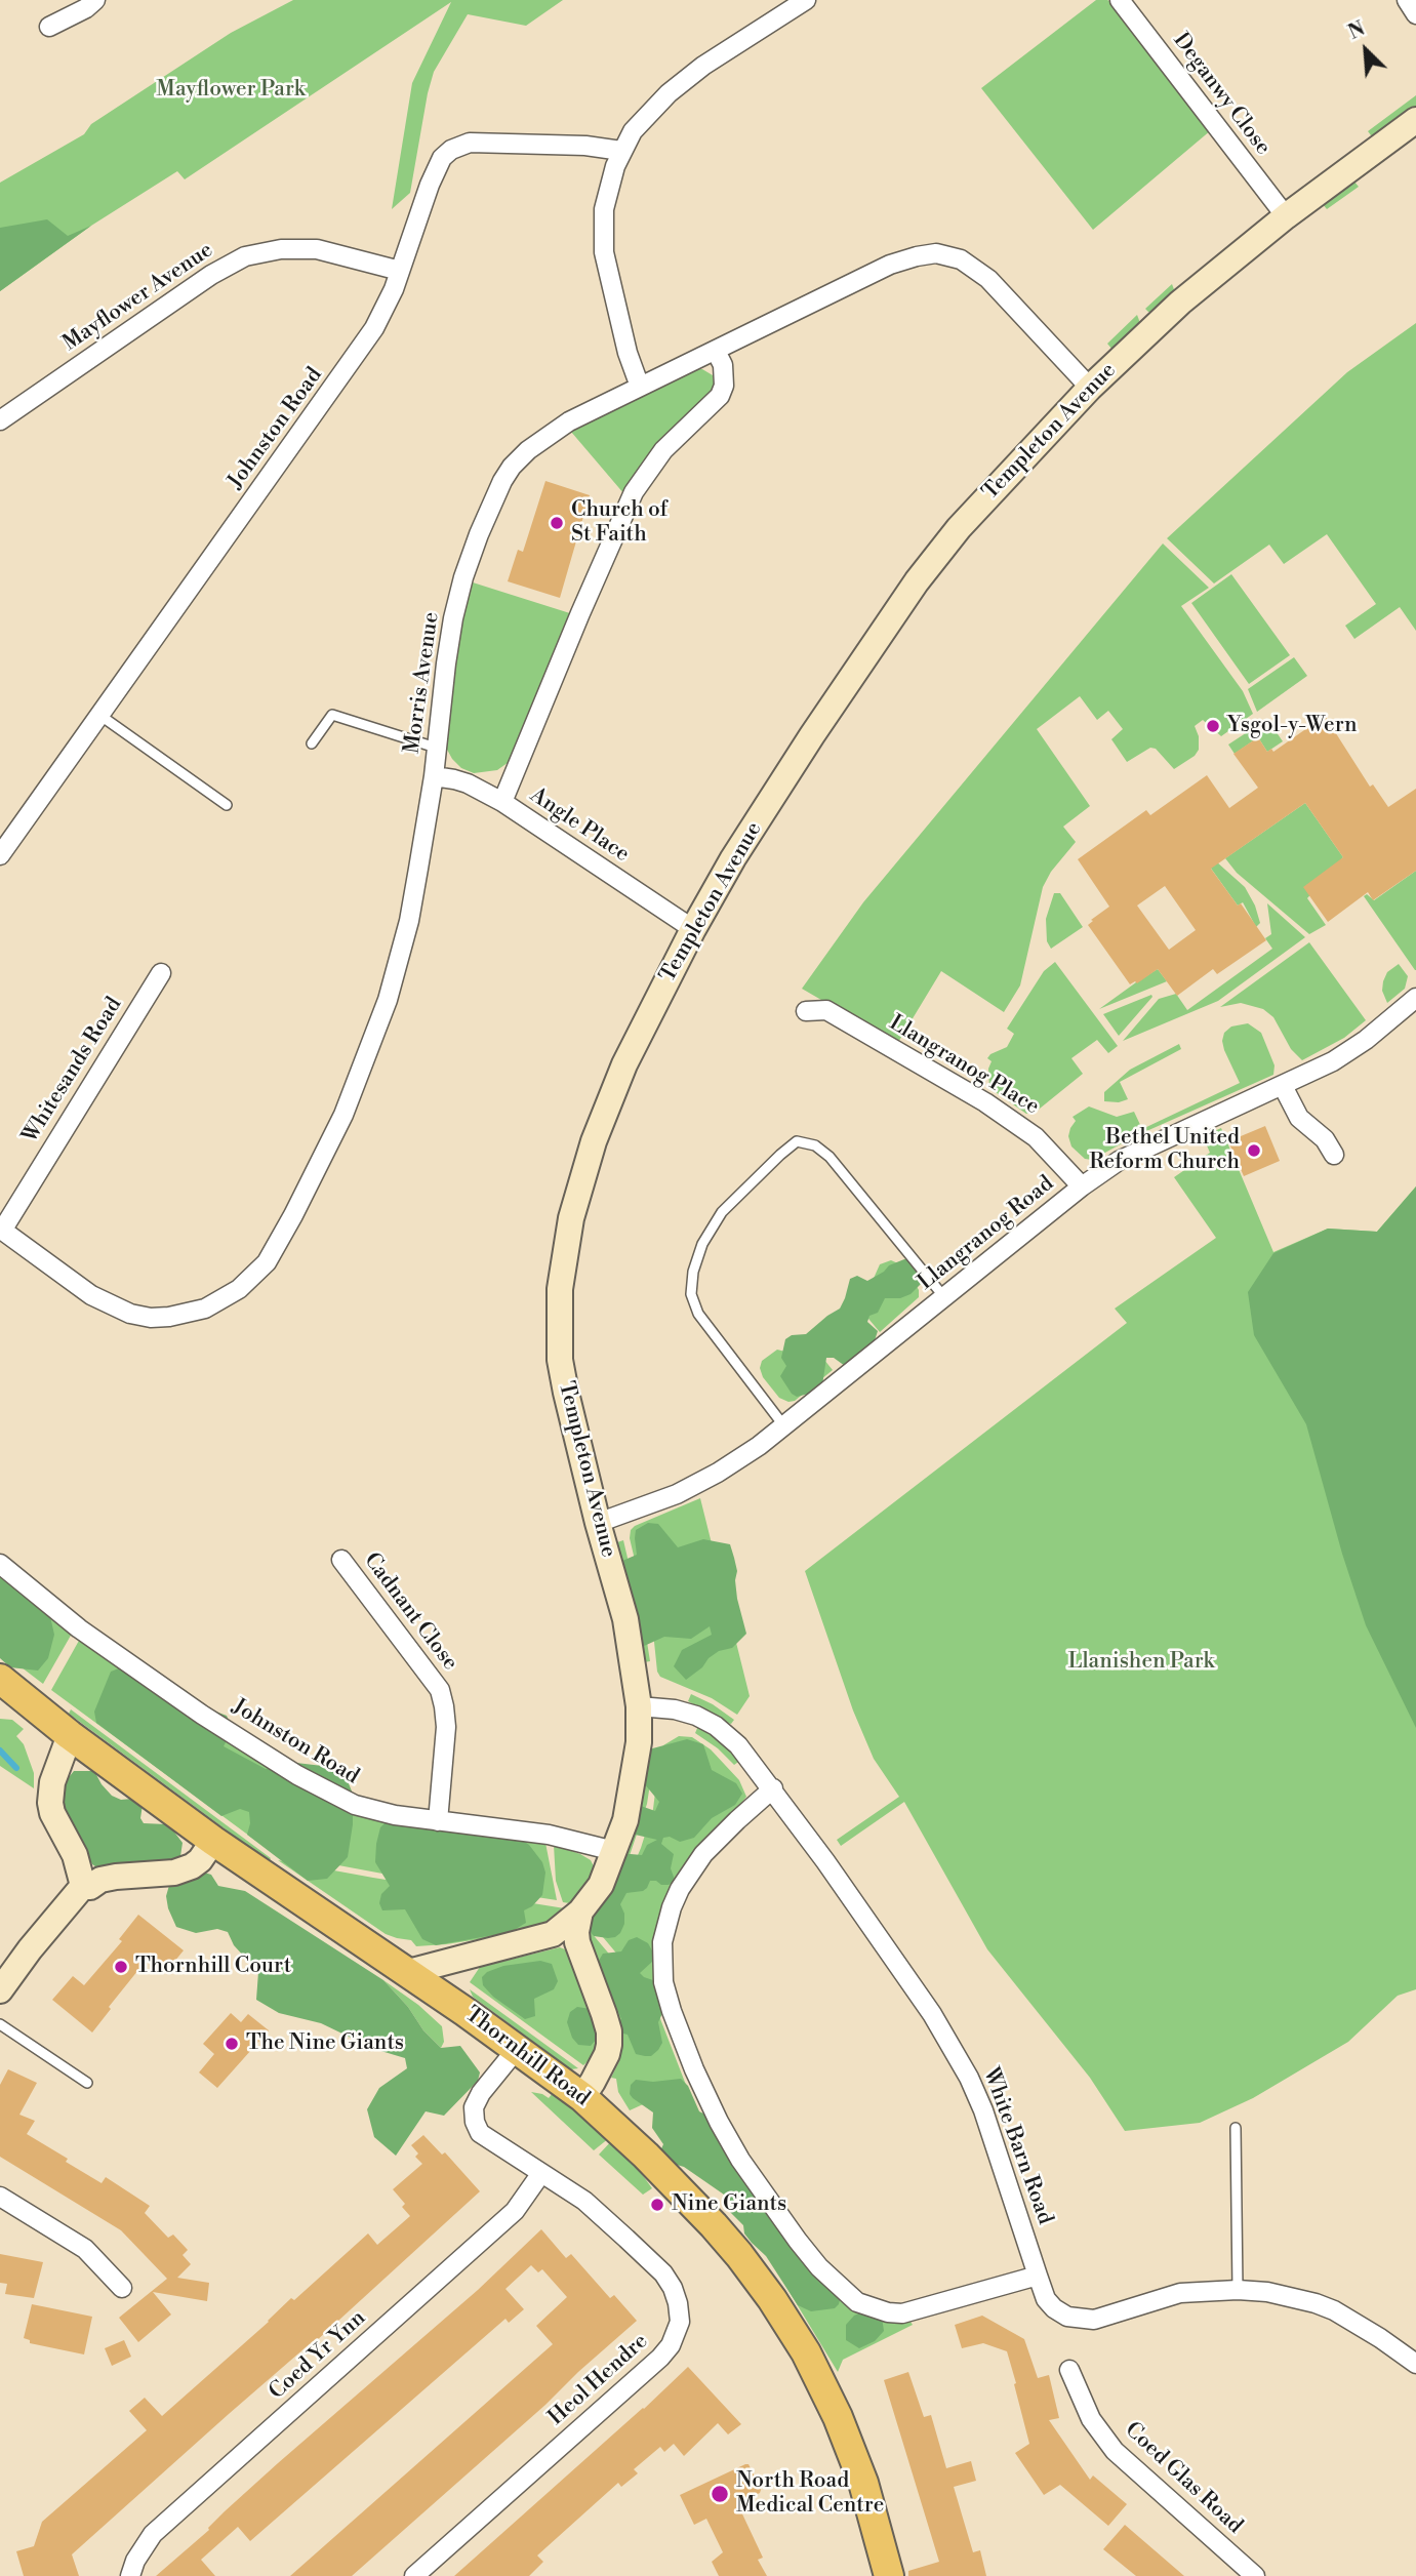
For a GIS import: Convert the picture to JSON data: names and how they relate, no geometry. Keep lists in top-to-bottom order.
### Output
{
  "streets": {
    "main road": ["Thornhill Road"],
    "street": [
      "Deganwy Close",
      "Mayflower Avenue",
      "Johnston Road",
      "Templeton Avenue",
      "Morris Avenue",
      "Angle Place",
      "Llangranog Place",
      "Whitesands Road",
      "Llangranog Road",
      "Cadnant Close",
      "White Barn Road",
      "Coed Yr Ynn",
      "Heol Hendre",
      "Coed Glas Road"
    ]
  },
  "crossings": [
    ["Deganwy Close", "Templeton Avenue"],
    ["Mayflower Avenue", "Johnston Road"],
    ["Johnston Road", "Templeton Avenue"],
    ["Johnston Road", "Cadnant Close"],
    ["Templeton Avenue", "Morris Avenue"],
    ["Templeton Avenue", "Angle Place"],
    ["Templeton Avenue", "Llangranog Road"],
    ["Templeton Avenue", "Thornhill Road"],
    ["Templeton Avenue", "White Barn Road"],
    ["Morris Avenue", "Angle Place"],
    ["Morris Avenue", "Whitesands Road"],
    ["Llangranog Place", "Llangranog Road"],
    ["Thornhill Road", "Heol Hendre"],
    ["Coed Yr Ynn", "Heol Hendre"]
  ],
  "parks": ["Mayflower Park", "Llanishen Park"],
  "places": [
    "Church of St Faith",
    "Ysgol-y-Wern",
    "Bethel United Reform Church",
    "Thornhill Court",
    "The Nine Giants",
    "Nine Giants",
    "North Road Medical Centre"
  ],
  "north": "top left"
}
